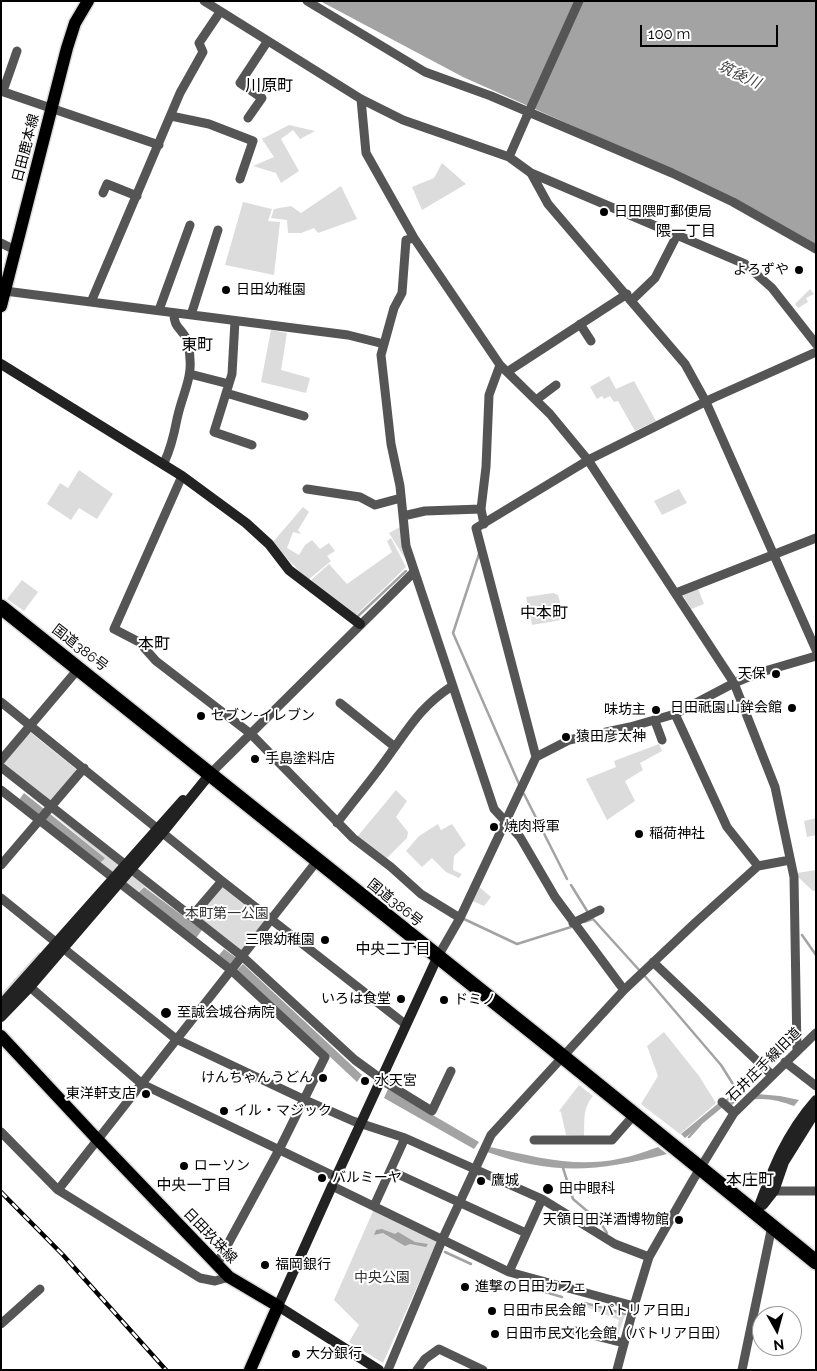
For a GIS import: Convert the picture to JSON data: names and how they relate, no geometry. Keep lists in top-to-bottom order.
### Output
{
  "streets": {
    "highway": ["国道386号"],
    "main road": ["日田鹿本線", "日田玖珠線"],
    "street": ["石井庄手線旧道"]
  },
  "crossings": [
    ["国道386号", "石井庄手線旧道"]
  ],
  "districts": [
    "川原町",
    "隈一丁目",
    "東町",
    "中本町",
    "本町",
    "中央二丁目",
    "本庄町",
    "中央一丁目"
  ],
  "water": ["筑後川"],
  "parks": ["本町第一公園", "中央公園"],
  "places": [
    "日田隈町郵便局",
    "よろずや",
    "日田幼稚園",
    "天保",
    "日田祇園山鉾会館",
    "味坊主",
    "セブン-イレブン",
    "猿田彦太神",
    "手島塗料店",
    "焼肉将軍",
    "稲荷神社",
    "三隈幼稚園",
    "いろは食堂",
    "ドミノ",
    "至誠会城谷病院",
    "けんちゃんうどん",
    "水天宮",
    "東洋軒支店",
    "イル・マジック",
    "ローソン",
    "バルミーヤ",
    "鷹城",
    "田中眼科",
    "天領日田洋酒博物館",
    "福岡銀行",
    "進撃の日田カフェ",
    "日田市民会館「パトリア日田」",
    "日田市民文化会館（パトリア日田）",
    "大分銀行"
  ],
  "scale_bar": "100 m",
  "north": "bottom"
}
